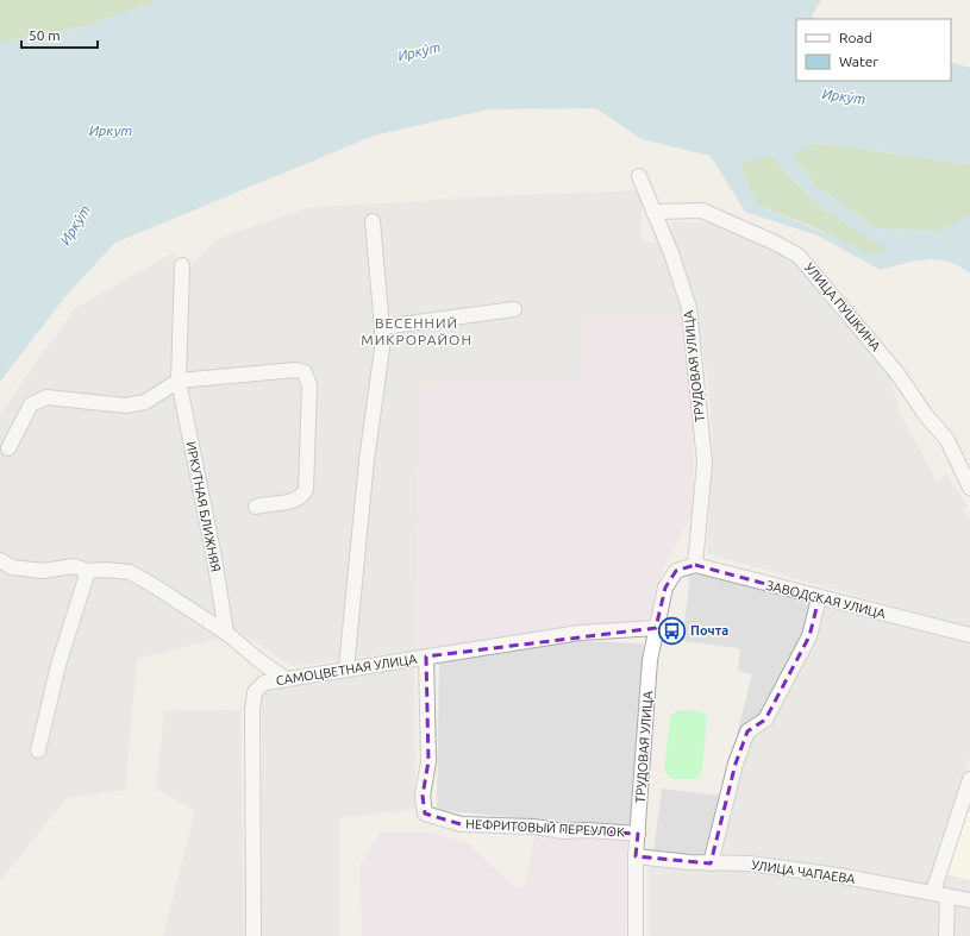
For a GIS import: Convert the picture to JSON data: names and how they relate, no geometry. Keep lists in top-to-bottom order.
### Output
{
  "streets": {
    "street": [
      "УЛИЦА ПУШКИНА",
      "ТРУДОВАЯ УЛИЦА",
      "ИРКУТНАЯ БЛИЖНЯЯ",
      "ЗАВОДСКАЯ УЛИЦА",
      "САМОЦВЕТНАЯ УЛИЦА",
      "НЕФРИТОВЫЙ ПЕРЕУЛОК",
      "УЛИЦА ЧАПАЕВА"
    ]
  },
  "crossings": [
    ["УЛИЦА ПУШКИНА", "ТРУДОВАЯ УЛИЦА"],
    ["ТРУДОВАЯ УЛИЦА", "ЗАВОДСКАЯ УЛИЦА"],
    ["ТРУДОВАЯ УЛИЦА", "САМОЦВЕТНАЯ УЛИЦА"],
    ["ТРУДОВАЯ УЛИЦА", "НЕФРИТОВЫЙ ПЕРЕУЛОК"],
    ["ТРУДОВАЯ УЛИЦА", "УЛИЦА ЧАПАЕВА"],
    ["САМОЦВЕТНАЯ УЛИЦА", "НЕФРИТОВЫЙ ПЕРЕУЛОК"]
  ],
  "districts": ["ВЕСЕННИЙ МИКРОРАЙОН"],
  "water": ["Ирку́т", "Иркут"],
  "places": {
    "bus stop": ["Почта"]
  },
  "legend": ["Road", "Water"],
  "scale_bar": "50 m"
}
